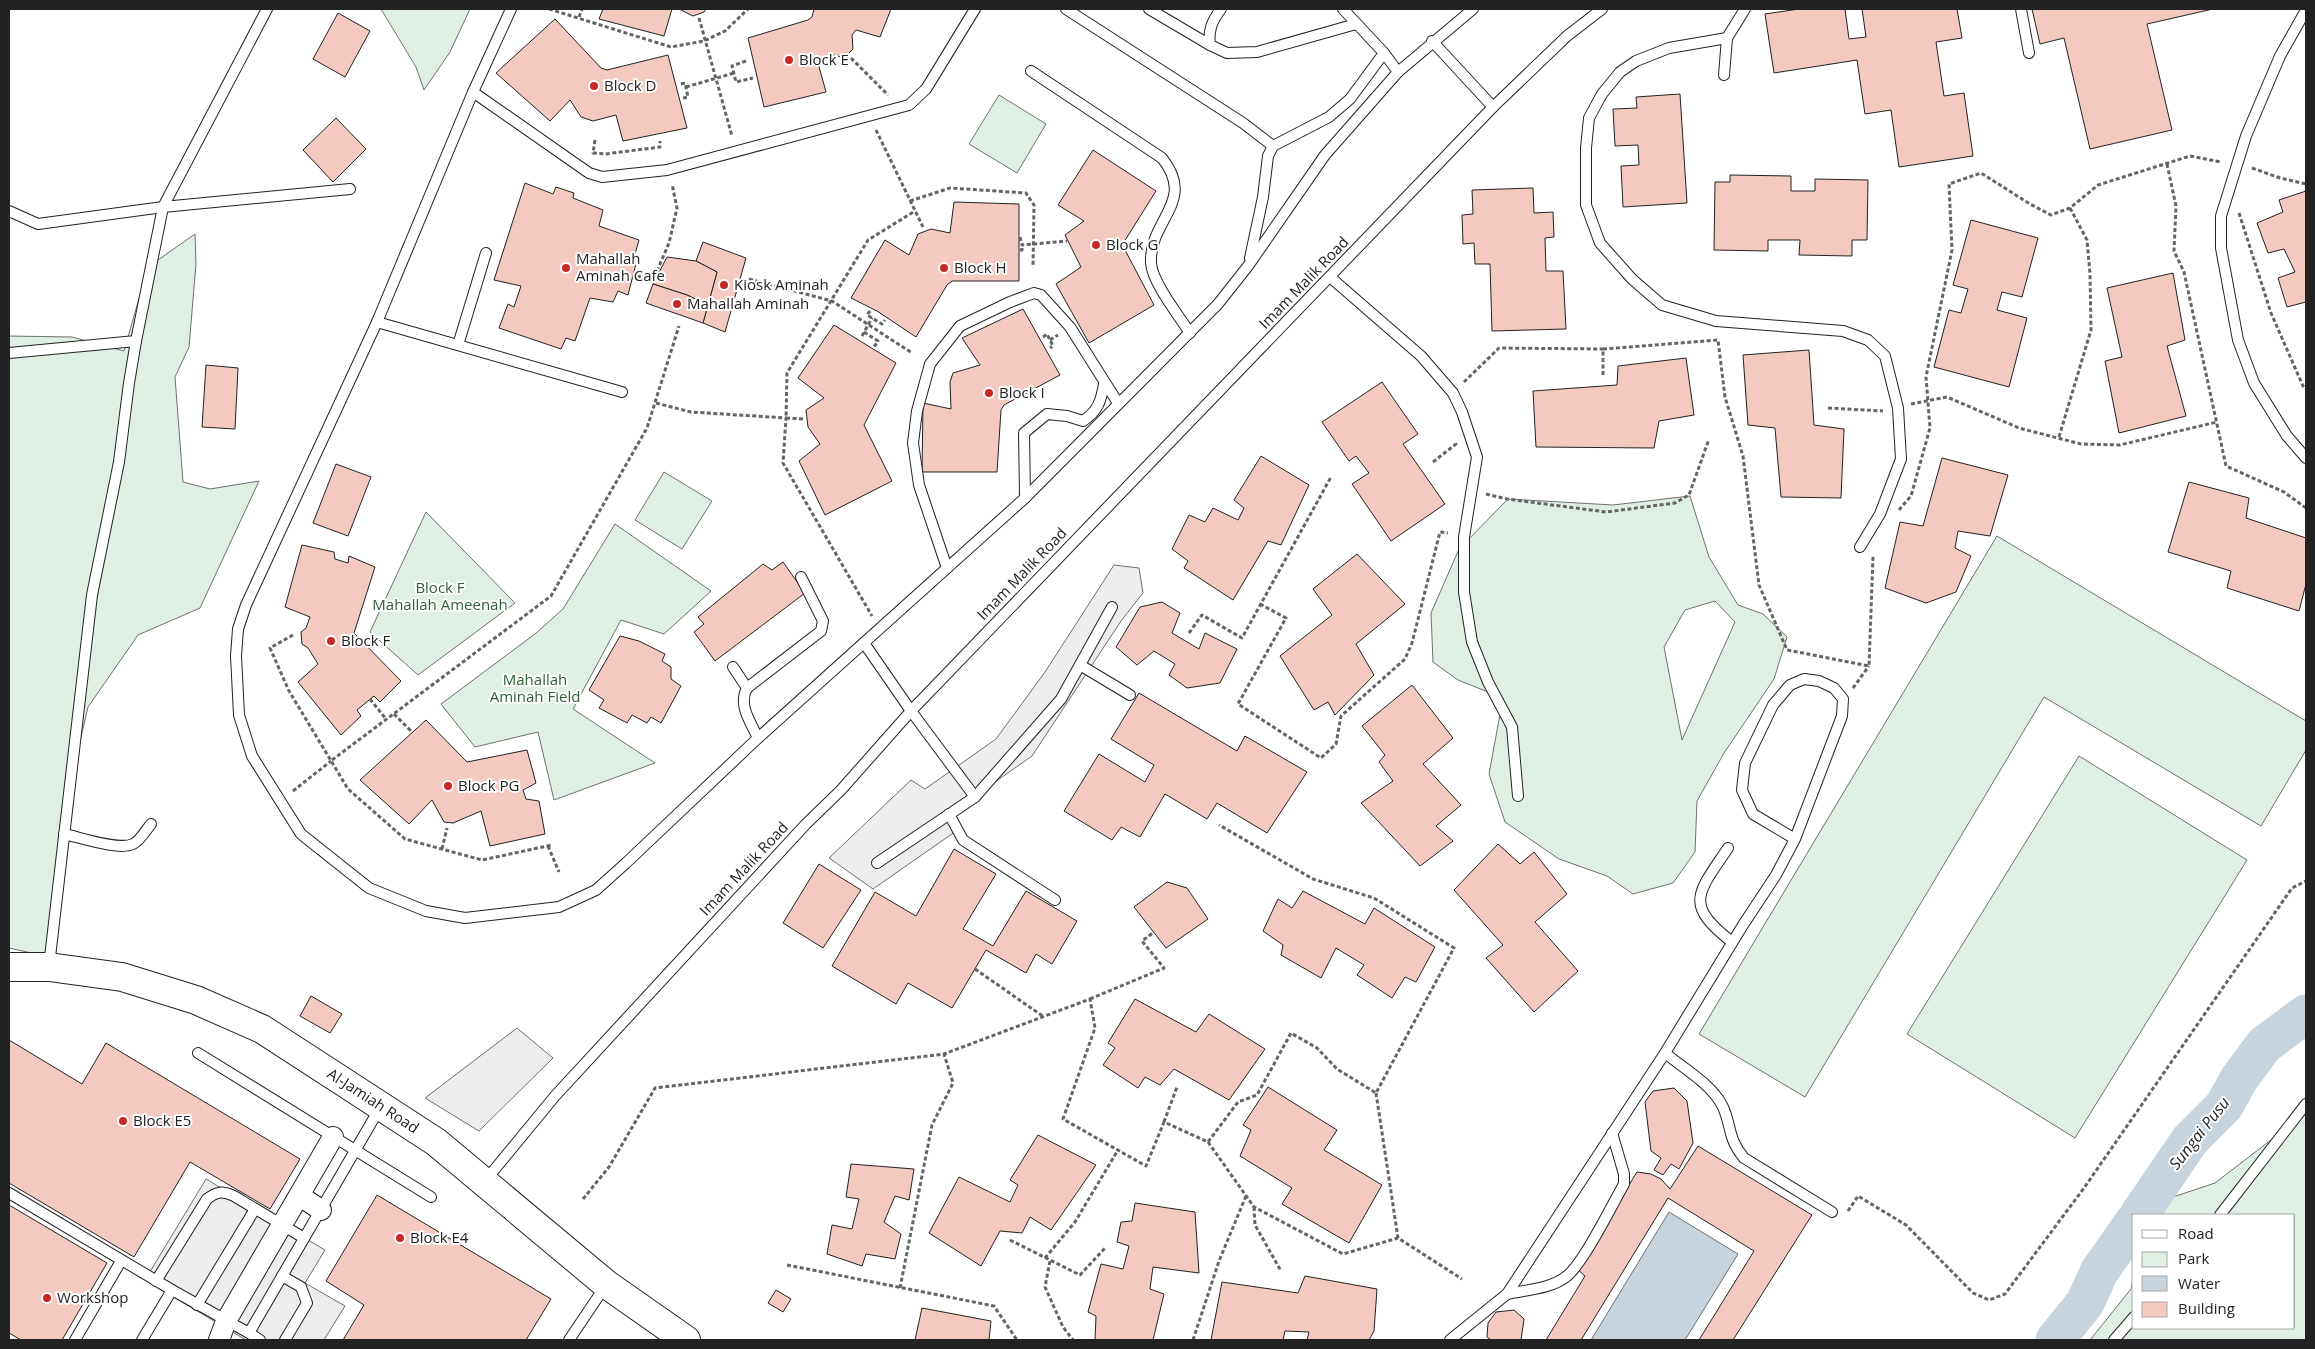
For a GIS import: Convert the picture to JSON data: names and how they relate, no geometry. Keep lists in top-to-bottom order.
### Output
{
  "streets": {
    "street": ["Al-Jamiah Road"],
    "lane": ["Imam Malik Road"]
  },
  "crossings": [
    ["Imam Malik Road", "Al-Jamiah Road"]
  ],
  "water": ["Sungai Pusu"],
  "parks": ["Block F Mahallah Ameenah", "Mahallah Aminah Field"],
  "places": [
    "Block E",
    "Block D",
    "Block G",
    "Mahallah Aminah Cafe",
    "Block H",
    "Kiosk Aminah",
    "Mahallah Aminah",
    "Block I",
    "Block F",
    "Block PG",
    "Block E5",
    "Block E4",
    "Workshop"
  ],
  "legend": [
    "Road",
    "Park",
    "Water",
    "Building"
  ]
}
